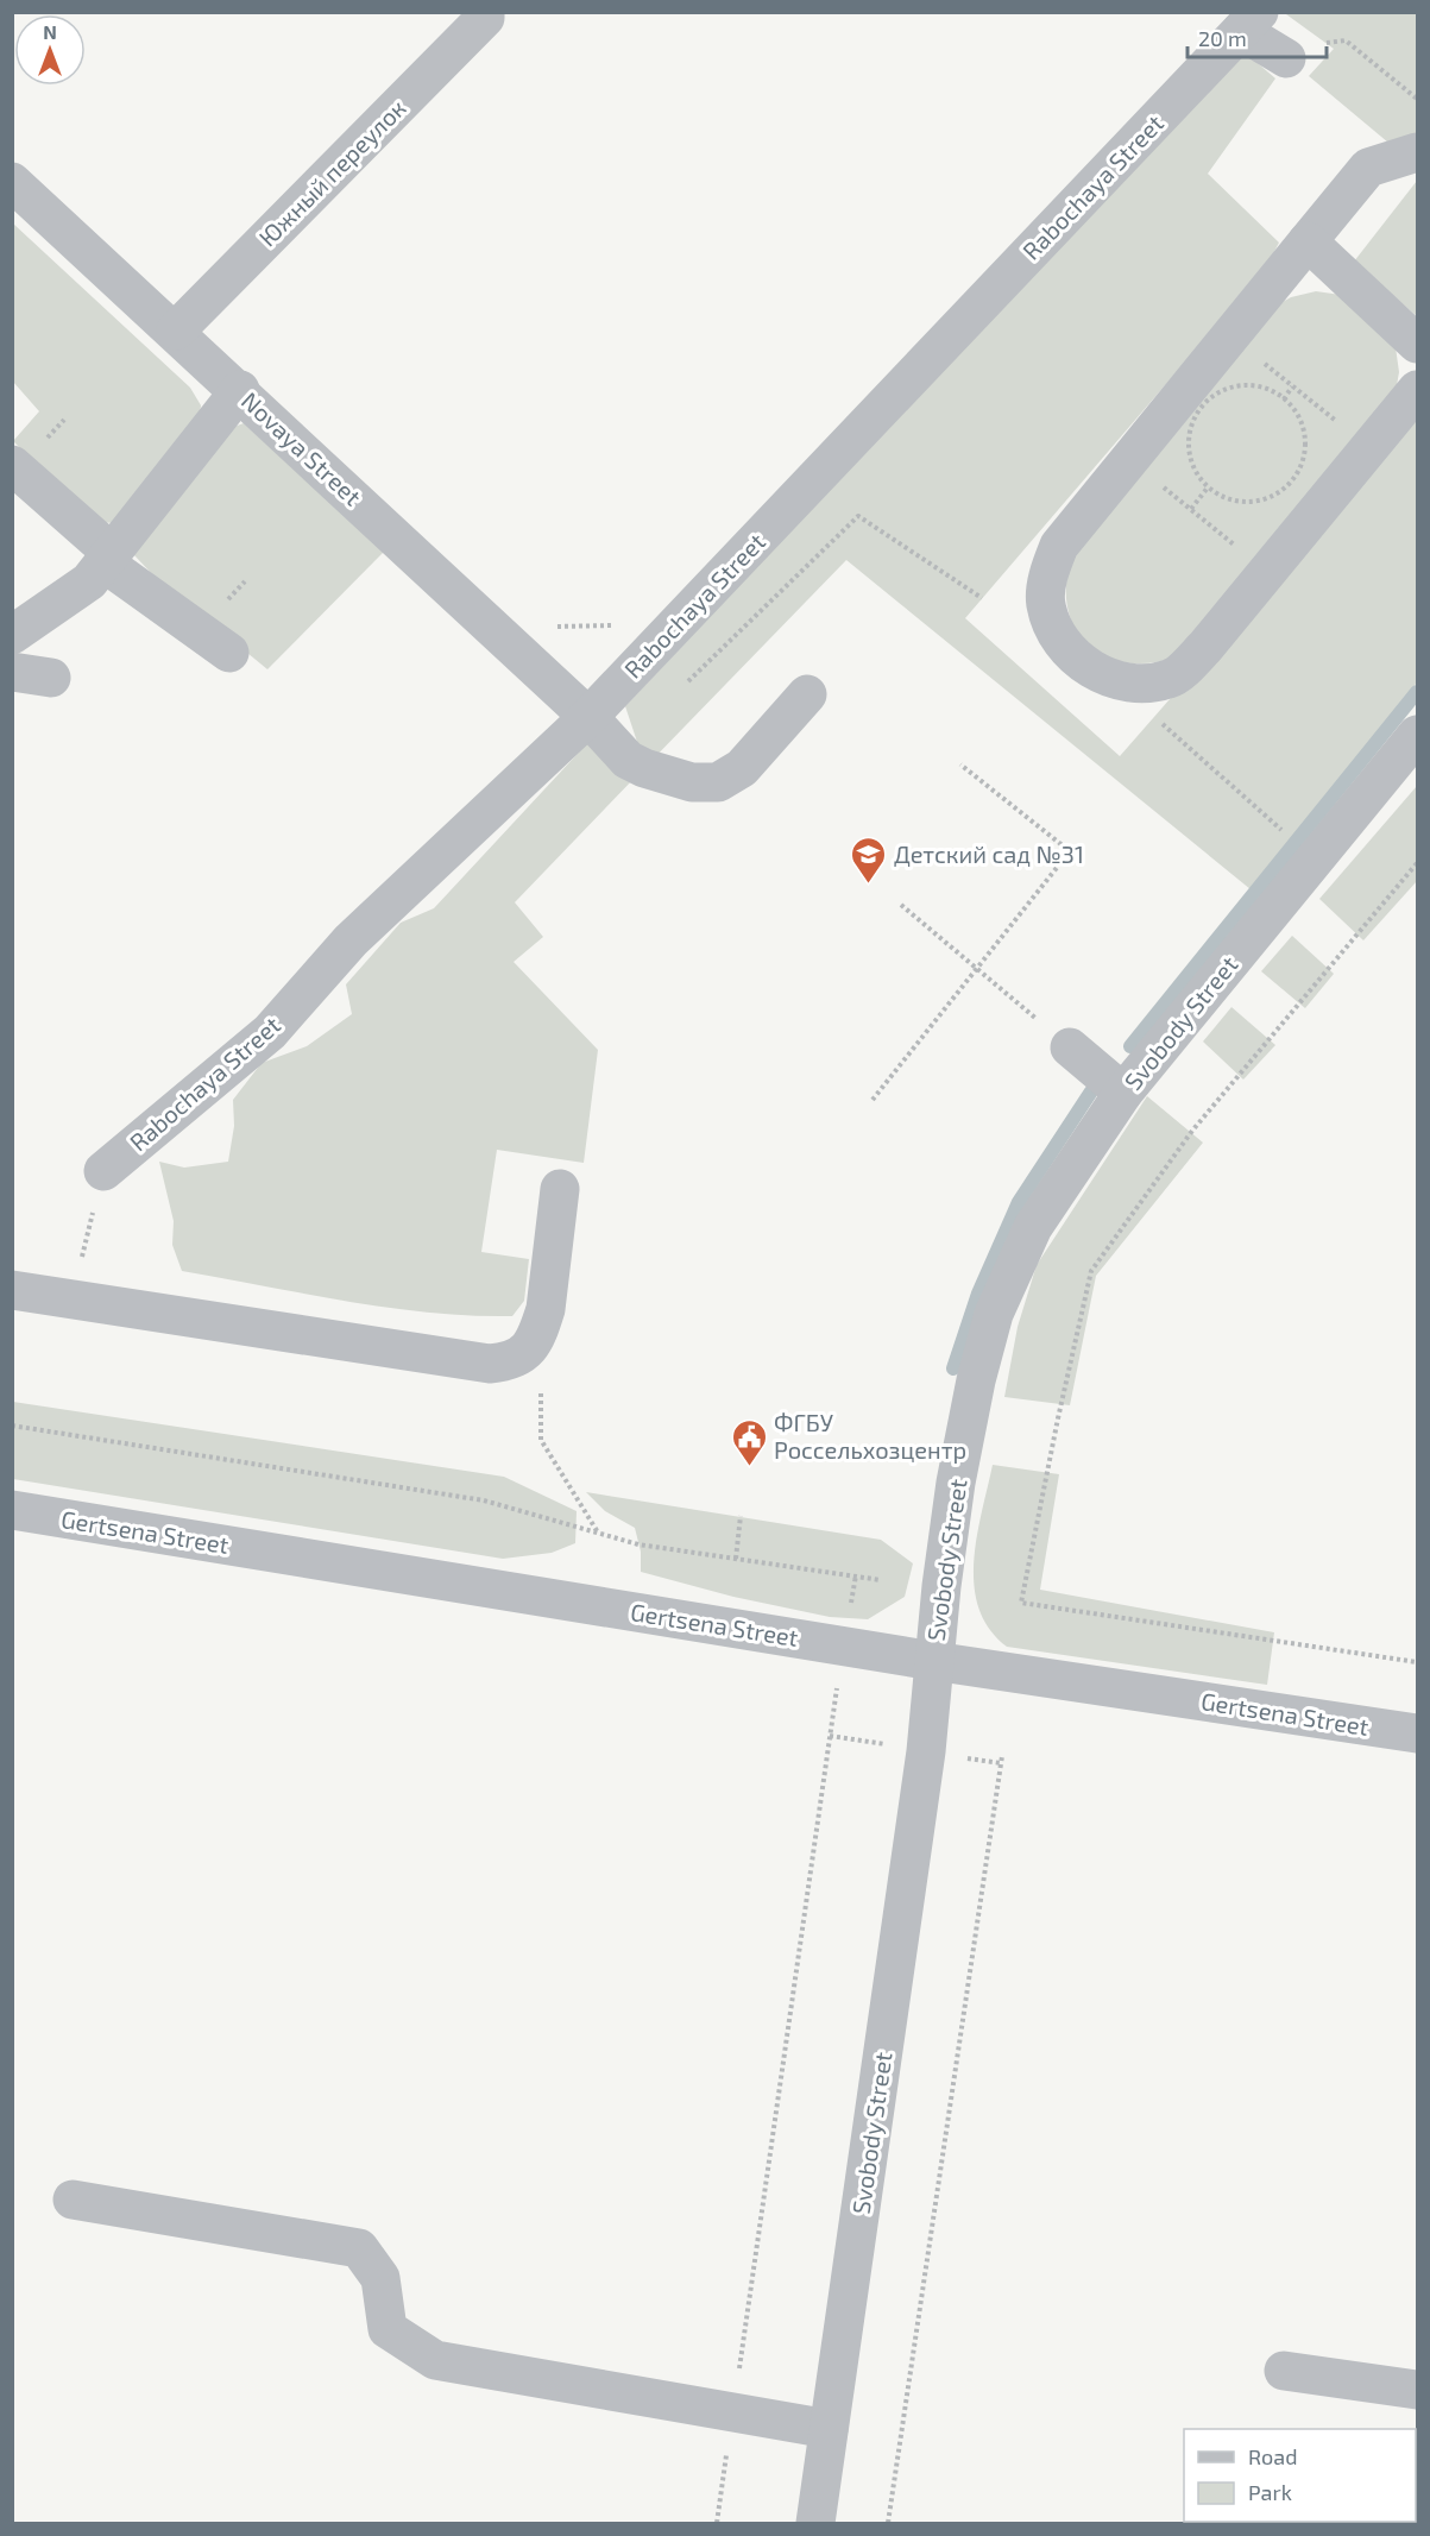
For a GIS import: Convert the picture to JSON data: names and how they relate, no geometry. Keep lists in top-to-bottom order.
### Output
{
  "streets": {
    "street": [
      "Южный переулок",
      "Rabochaya Street",
      "Novaya Street",
      "Svobody Street",
      "Gertsena Street"
    ]
  },
  "crossings": [
    ["Южный переулок", "Novaya Street"],
    ["Rabochaya Street", "Novaya Street"],
    ["Svobody Street", "Gertsena Street"]
  ],
  "places": {
    "school or university": ["Детский сад №31"],
    "public building": ["ФГБУ Россельхозцентр"]
  },
  "legend": ["Road", "Park"],
  "scale_bar": "20 m",
  "north": "top"
}
